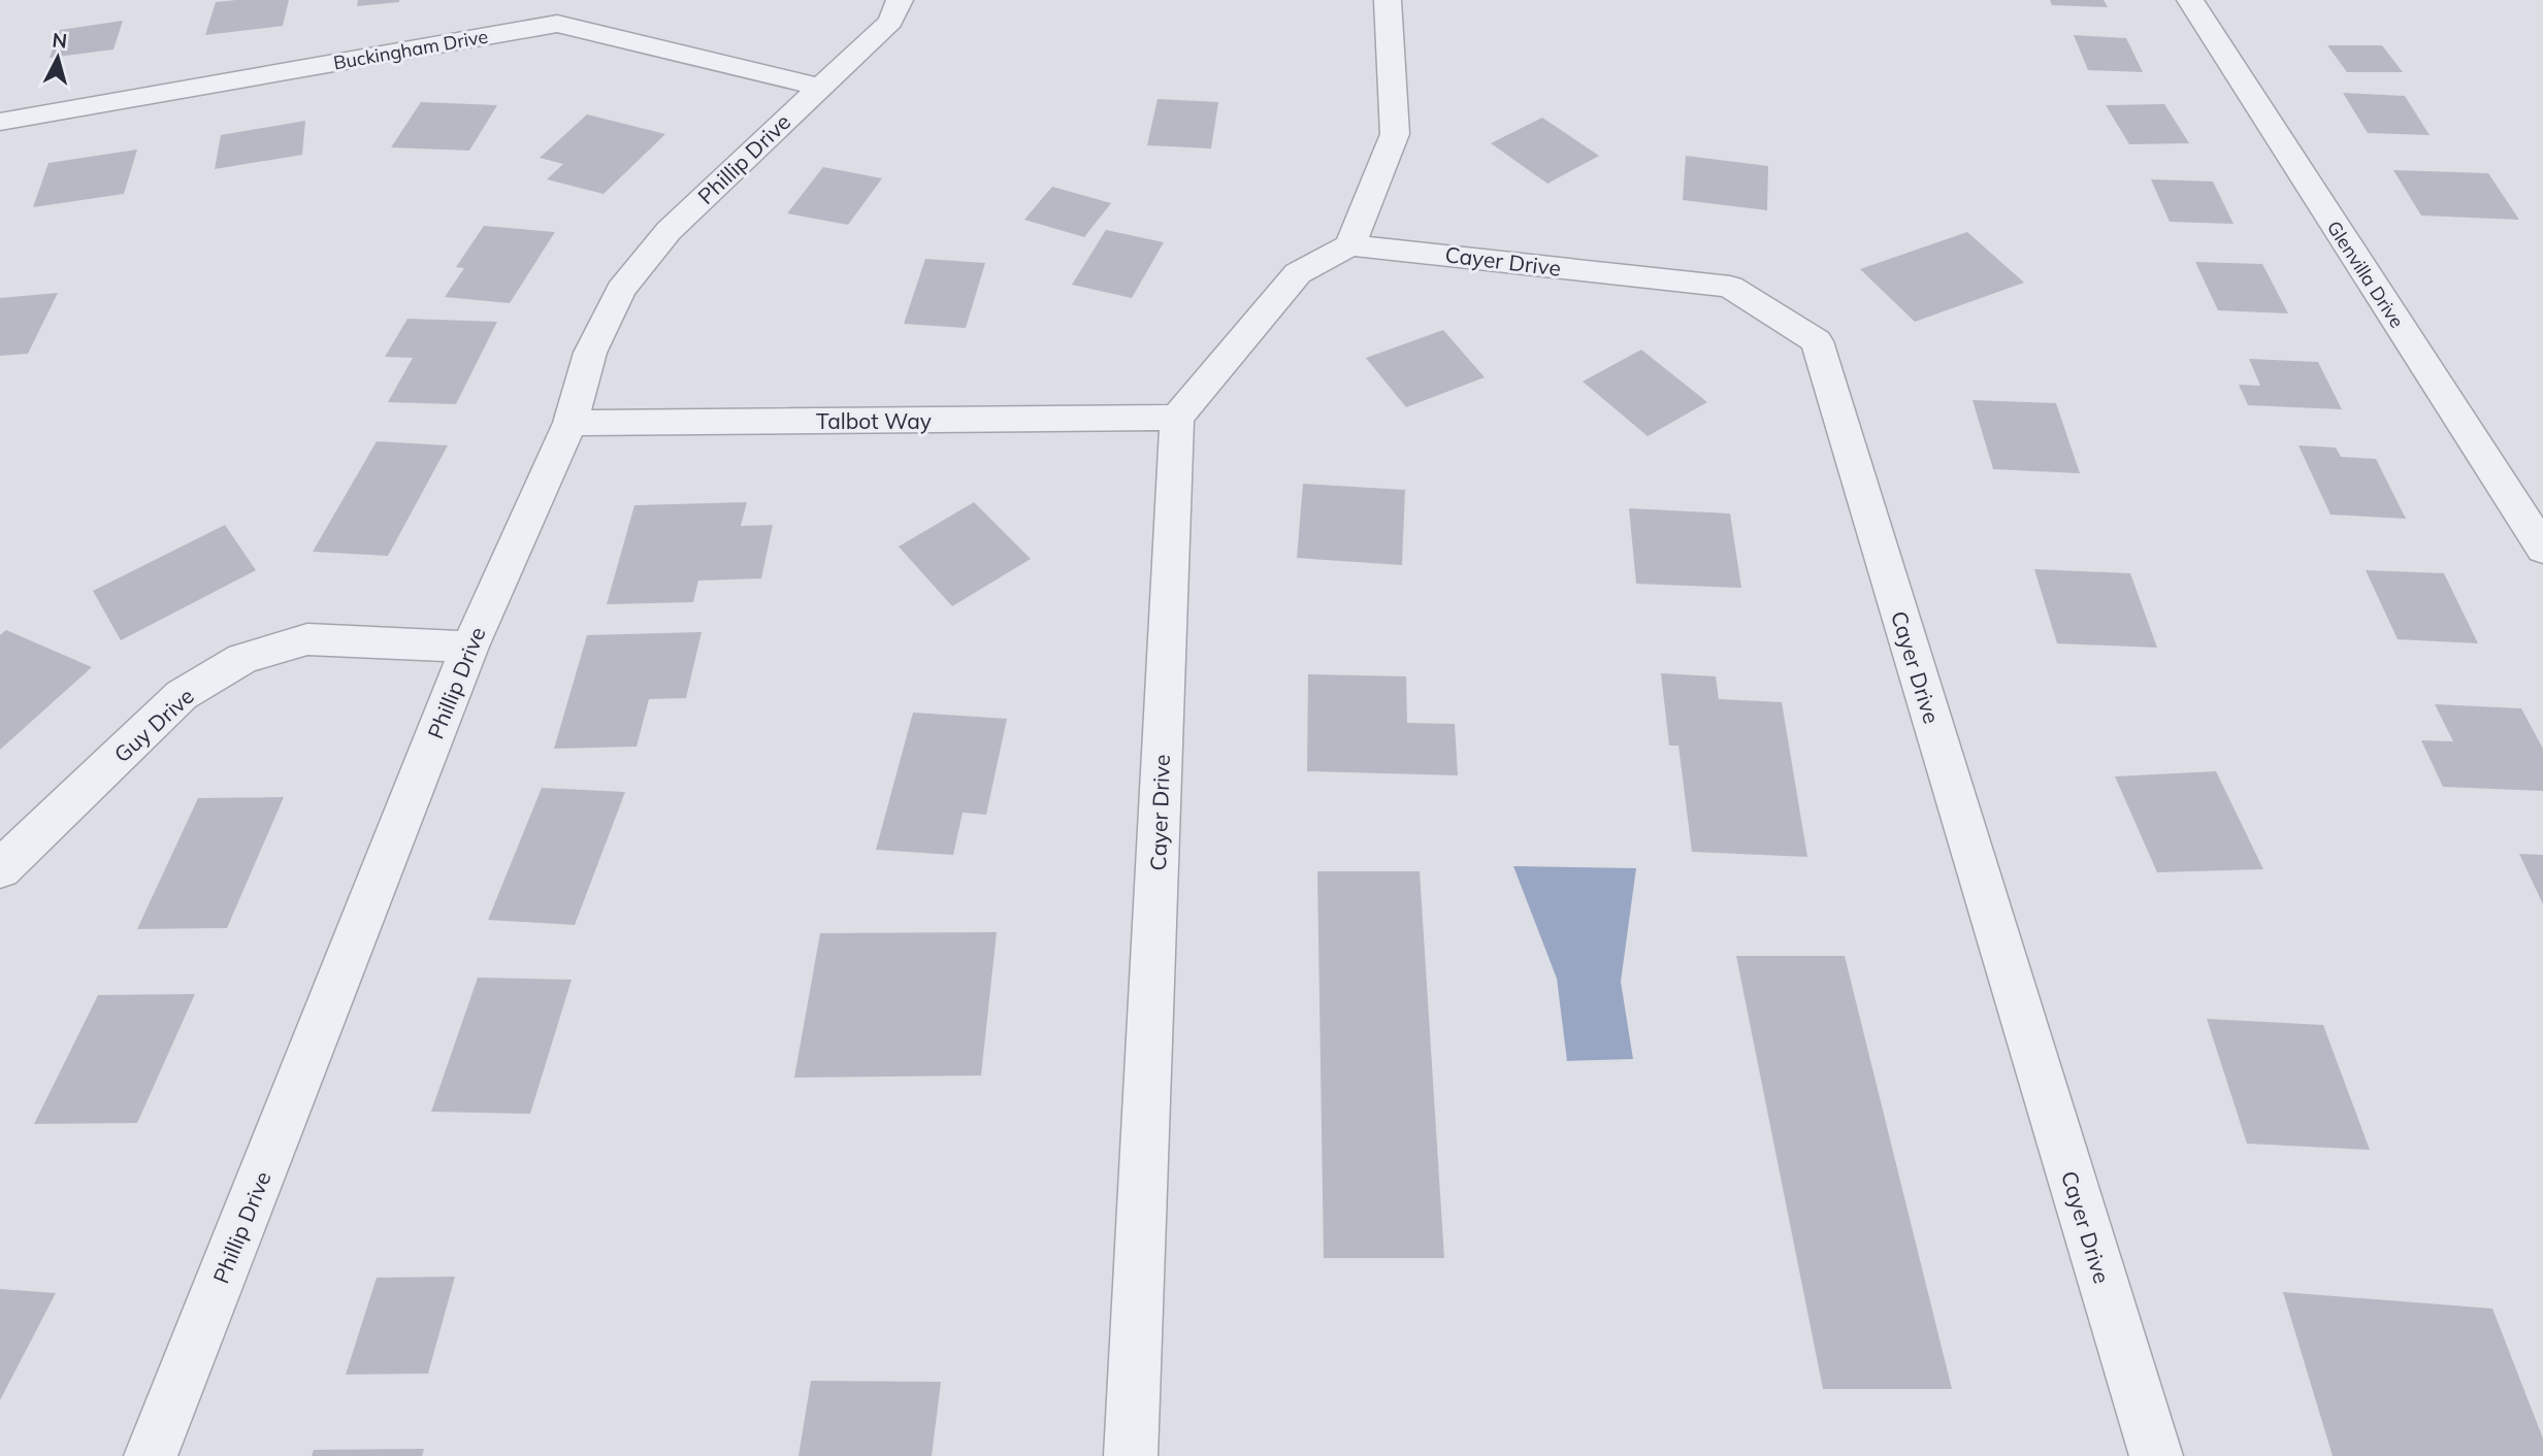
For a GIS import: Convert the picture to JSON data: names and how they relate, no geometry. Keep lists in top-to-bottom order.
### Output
{
  "streets": {
    "street": [
      "Buckingham Drive",
      "Phillip Drive",
      "Cayer Drive",
      "Glenvilla Drive",
      "Talbot Way",
      "Guy Drive"
    ]
  },
  "crossings": [
    ["Buckingham Drive", "Phillip Drive"],
    ["Phillip Drive", "Talbot Way"],
    ["Phillip Drive", "Guy Drive"],
    ["Cayer Drive", "Talbot Way"]
  ],
  "north": "top"
}
